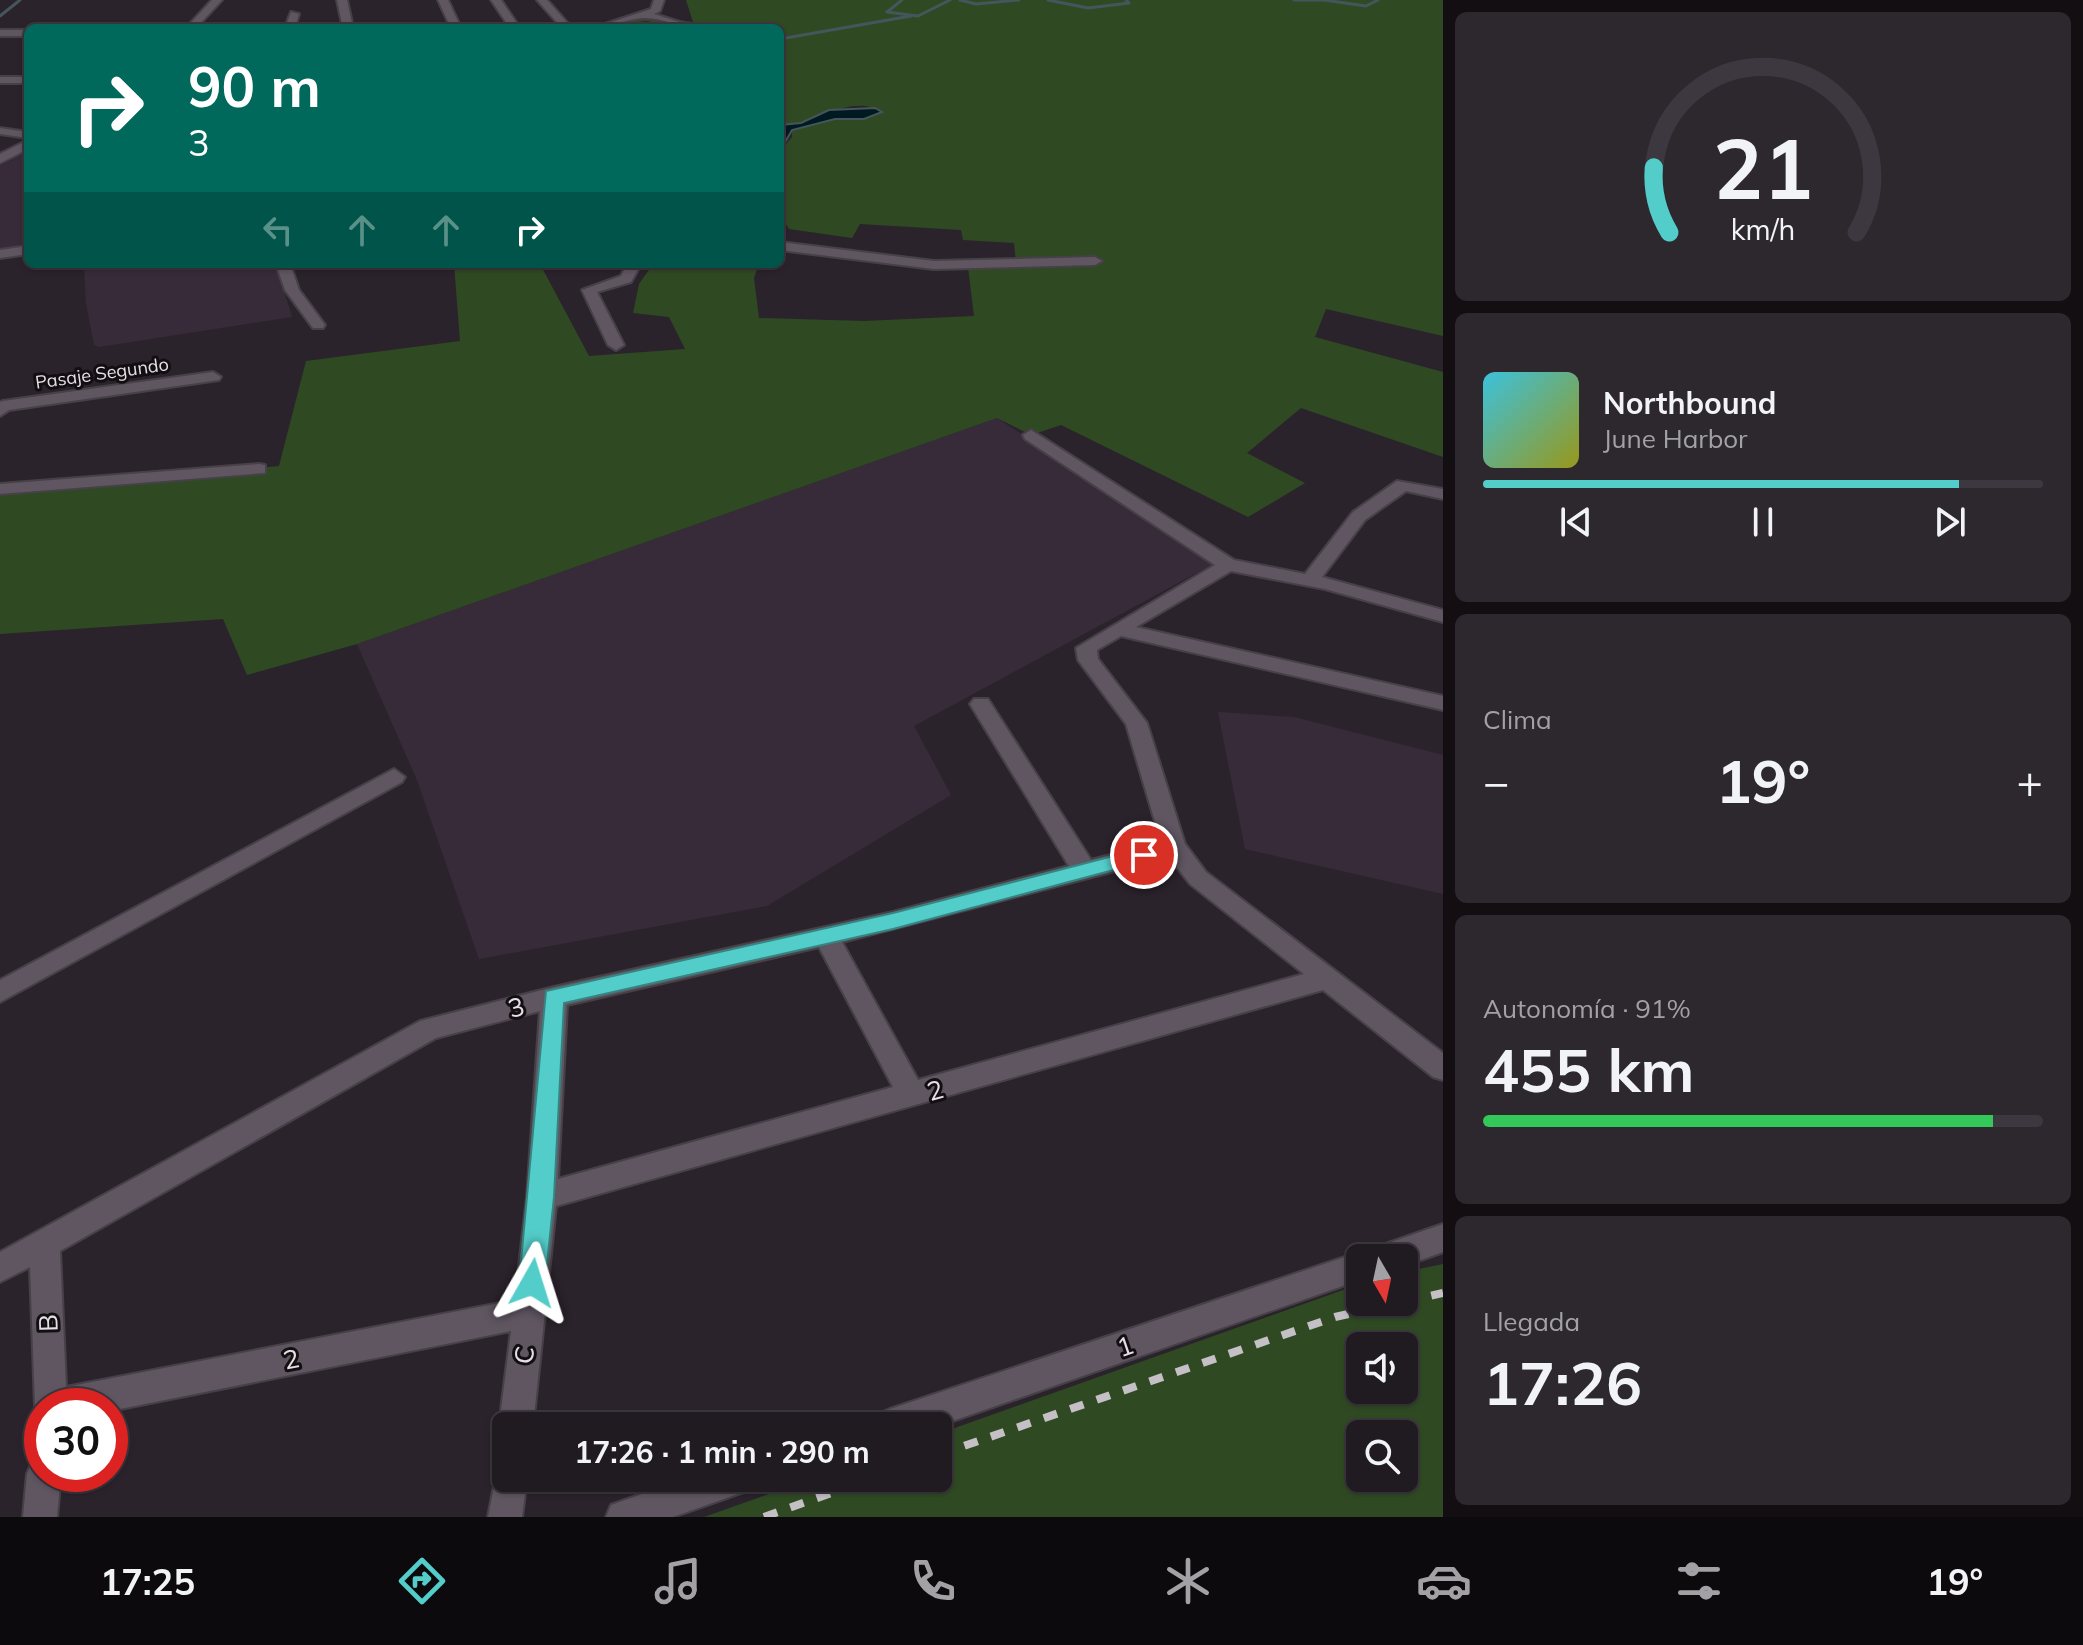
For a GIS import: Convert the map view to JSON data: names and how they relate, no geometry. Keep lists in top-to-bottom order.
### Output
{
  "streets": {
    "street": [
      "Pasaje Segundo",
      "3",
      "2",
      "B",
      "1",
      "C"
    ]
  },
  "crossings": [
    ["3", "B"],
    ["3", "C"],
    ["2", "C"]
  ],
  "north": "bottom",
  "page": {
    "turn": ["90 m", "3"],
    "song": ["Northbound", "June Harbor"],
    "tile": [
      "Clima",
      ["Autonomía · 91%", "455 km"],
      ["Llegada", "17:26"]
    ],
    "heat": ["−", "19°", "+"],
    "limit": "30",
    "trip": "17:26 · 1 min · 290 m",
    "tabs": ["17:25", "19°"],
    "gauge": ["21", "km/h"]
  }
}
